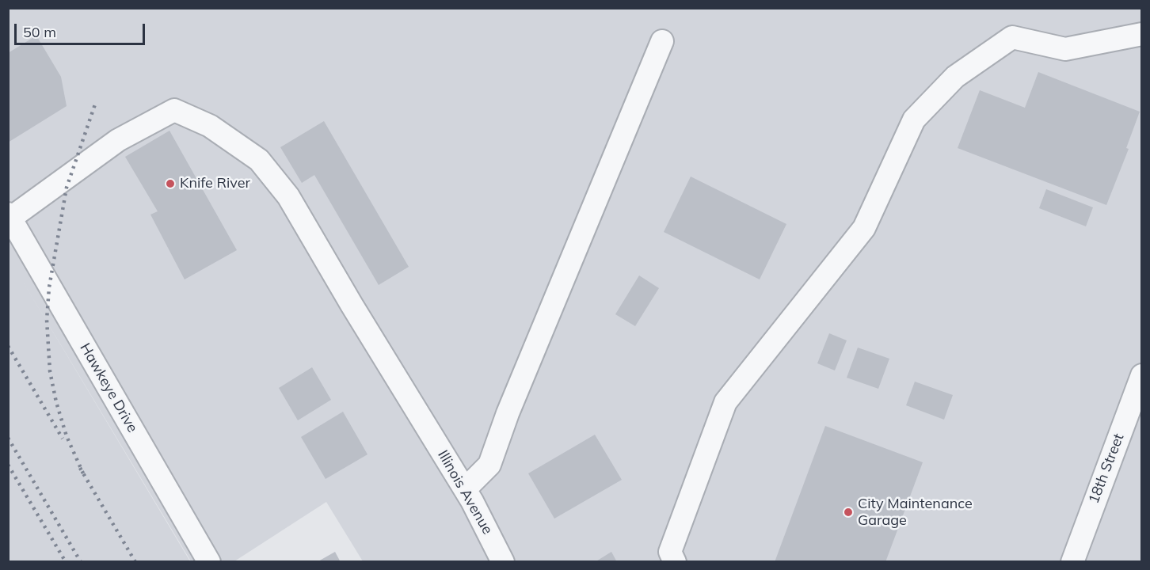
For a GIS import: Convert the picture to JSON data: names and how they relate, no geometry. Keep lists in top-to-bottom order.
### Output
{
  "streets": {
    "street": ["Hawkeye Drive", "18th Street", "Illinois Avenue"]
  },
  "crossings": [
    ["Hawkeye Drive", "Illinois Avenue"]
  ],
  "places": ["Knife River", "City Maintenance Garage"],
  "scale_bar": "50 m"
}
